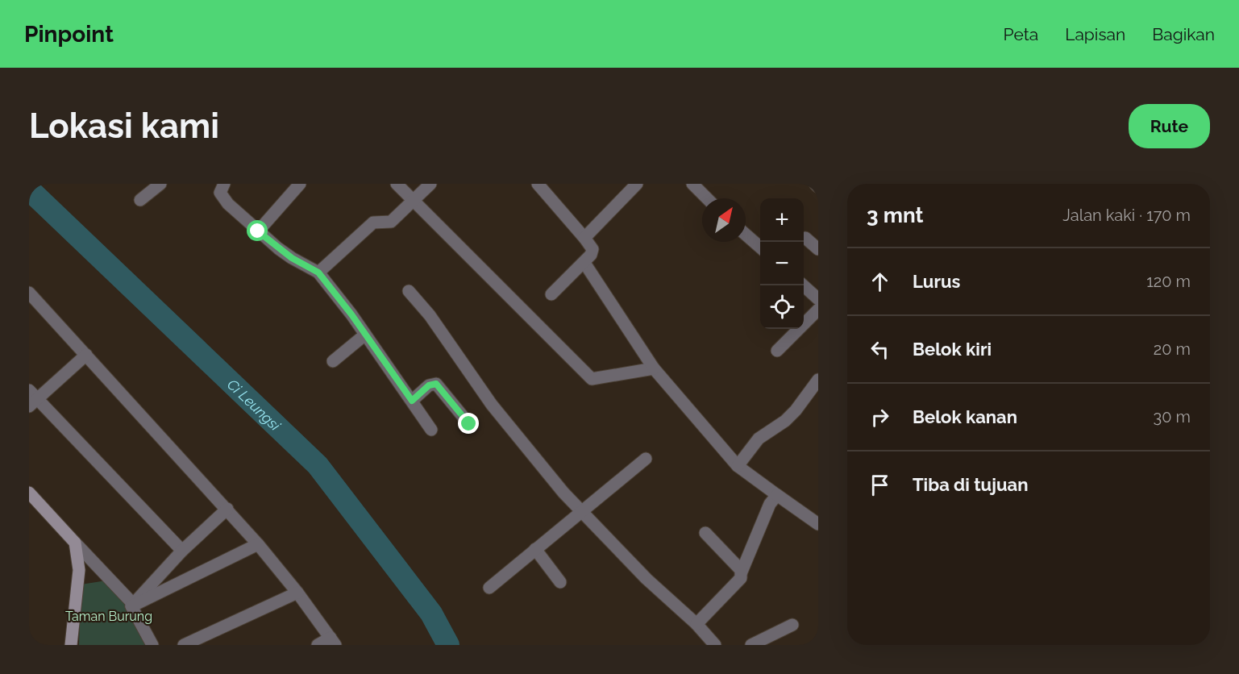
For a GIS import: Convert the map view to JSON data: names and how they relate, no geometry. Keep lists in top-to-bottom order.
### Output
{
  "water": ["Ci Leungsi"],
  "parks": ["Taman Burung"],
  "north": "top right",
  "page": {
    "header": "Pinpoint",
    "nav": ["Peta", "Lapisan", "Bagikan"],
    "buttons": "Rute",
    "title": "Lokasi kami",
    "heading": ["3 mnt", "Jalan kaki · 170 m"],
    "map_buttons": ["+", "−"],
    "list": [
      ["Lurus", "120 m"],
      ["Belok kiri", "20 m"],
      ["Belok kanan", "30 m"],
      "Tiba di tujuan"
    ]
  }
}
